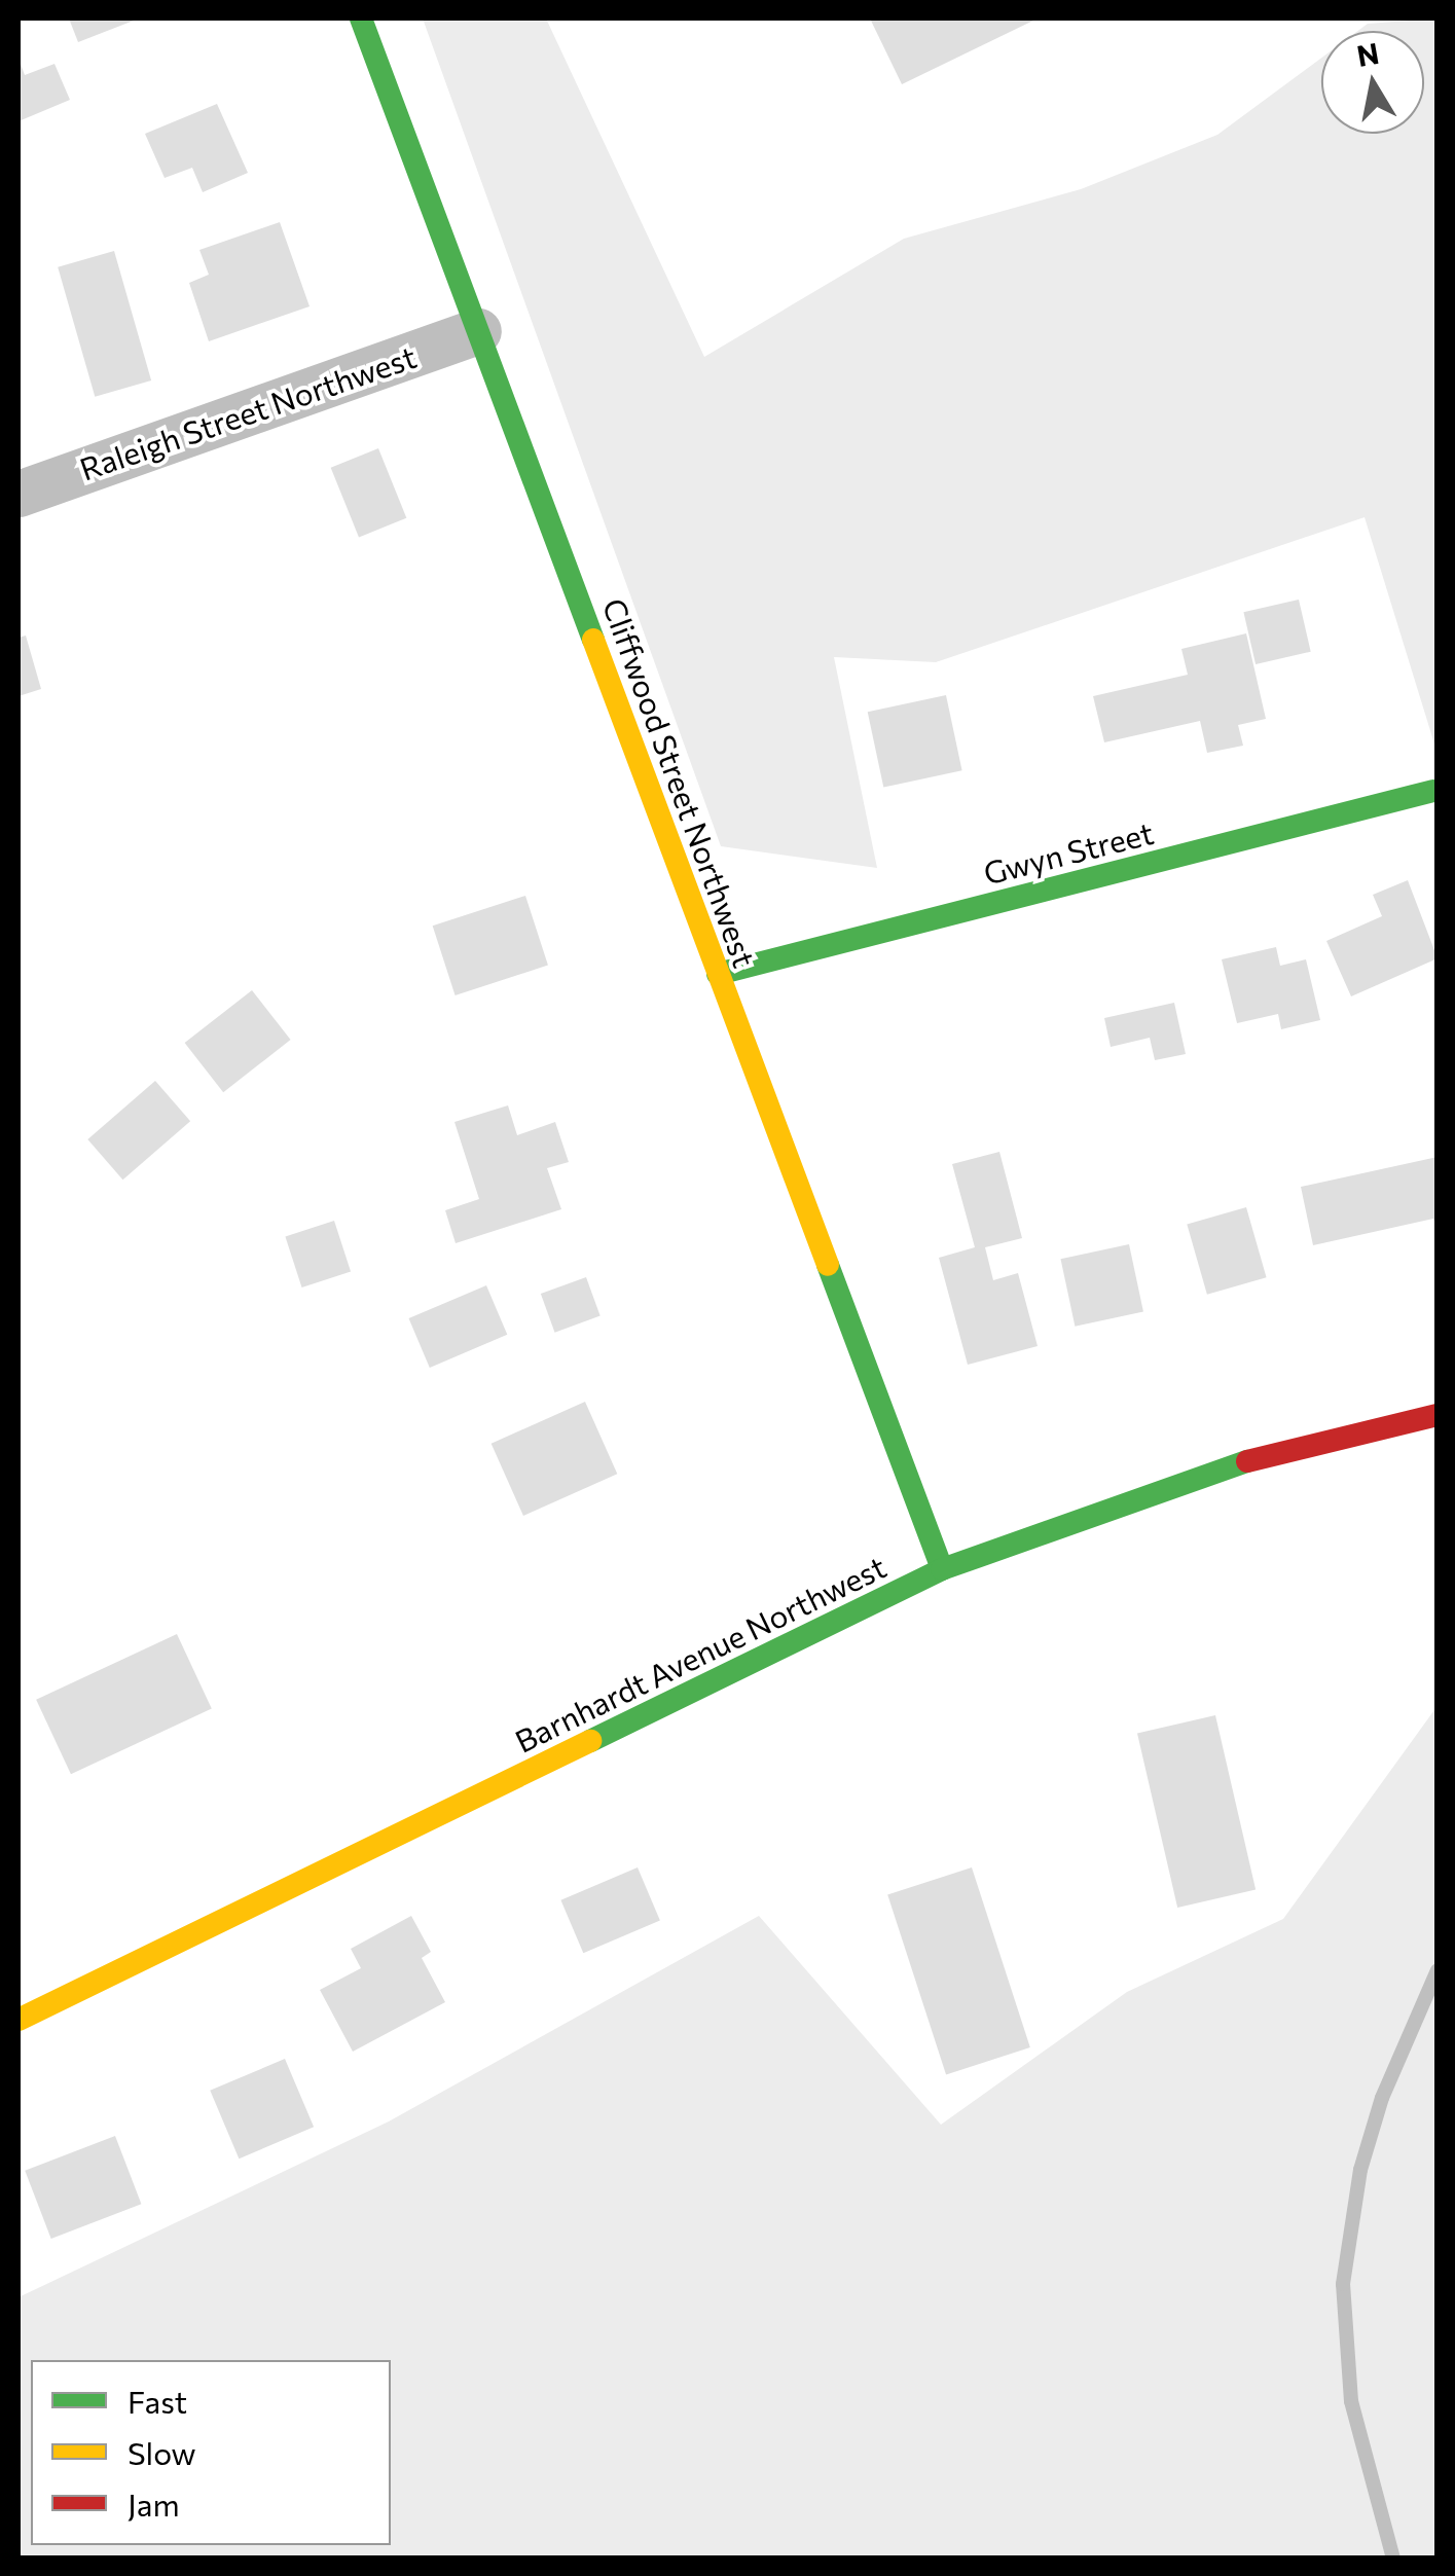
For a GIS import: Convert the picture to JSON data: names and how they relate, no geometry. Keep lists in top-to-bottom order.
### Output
{
  "streets": {
    "street": [
      "Raleigh Street Northwest",
      "Cliffwood Street Northwest",
      "Gwyn Street",
      "Barnhardt Avenue Northwest"
    ]
  },
  "crossings": [
    ["Raleigh Street Northwest", "Cliffwood Street Northwest"],
    ["Cliffwood Street Northwest", "Gwyn Street"],
    ["Cliffwood Street Northwest", "Barnhardt Avenue Northwest"]
  ],
  "legend": ["Fast", "Slow", "Jam"],
  "north": "top"
}
